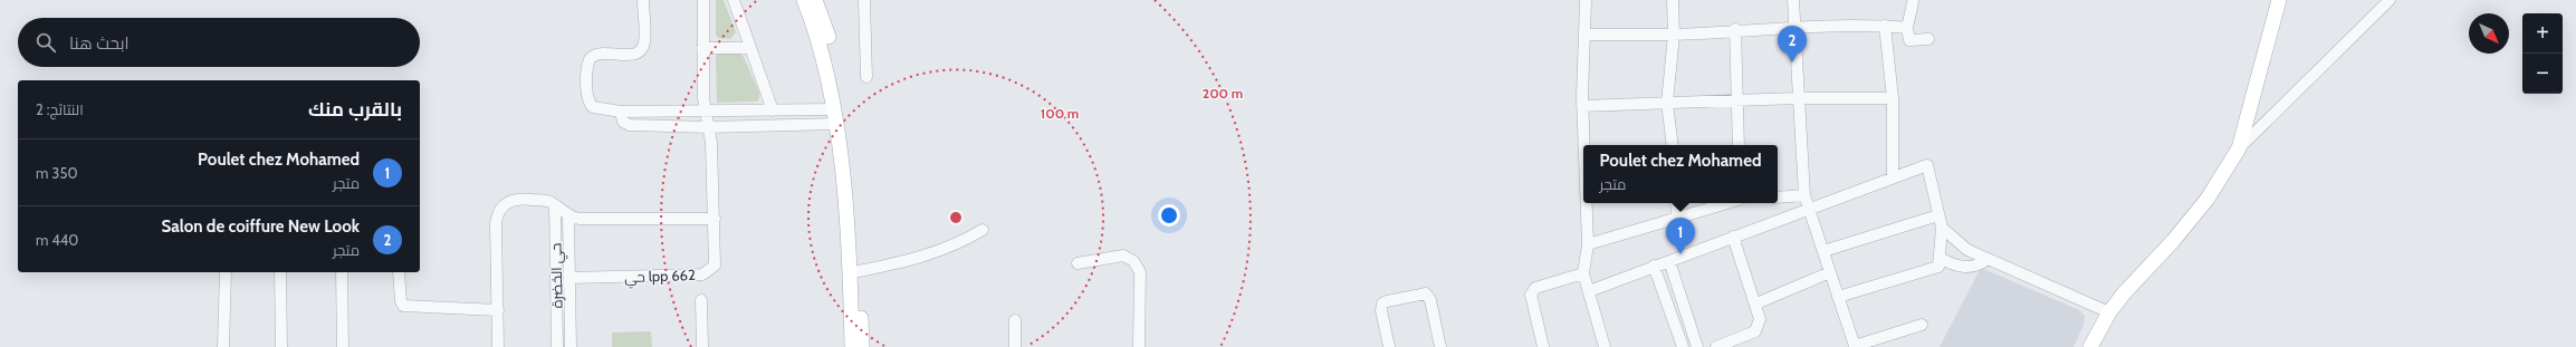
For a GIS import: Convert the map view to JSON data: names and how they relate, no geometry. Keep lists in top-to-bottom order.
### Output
{
  "streets": {
    "street": ["حي الخضرة", "حي lpp 662"]
  },
  "north": "bottom right",
  "page": {
    "map_buttons": ["+", "−"],
    "search": "ابحث هنا",
    "pins": ["2", "1"],
    "heading": ["بالقرب منك", "النتائج: 2"],
    "list": [
      {
        "mark": "1",
        "name": "Poulet chez Mohamed",
        "note": "متجر",
        "value": "350 m"
      },
      {
        "mark": "2",
        "name": "Salon de coiffure New Look",
        "note": "متجر",
        "value": "440 m"
      }
    ],
    "popup": ["Poulet chez Mohamed", "متجر"]
  },
  "rings": ["200 m", "100 m"]
}
